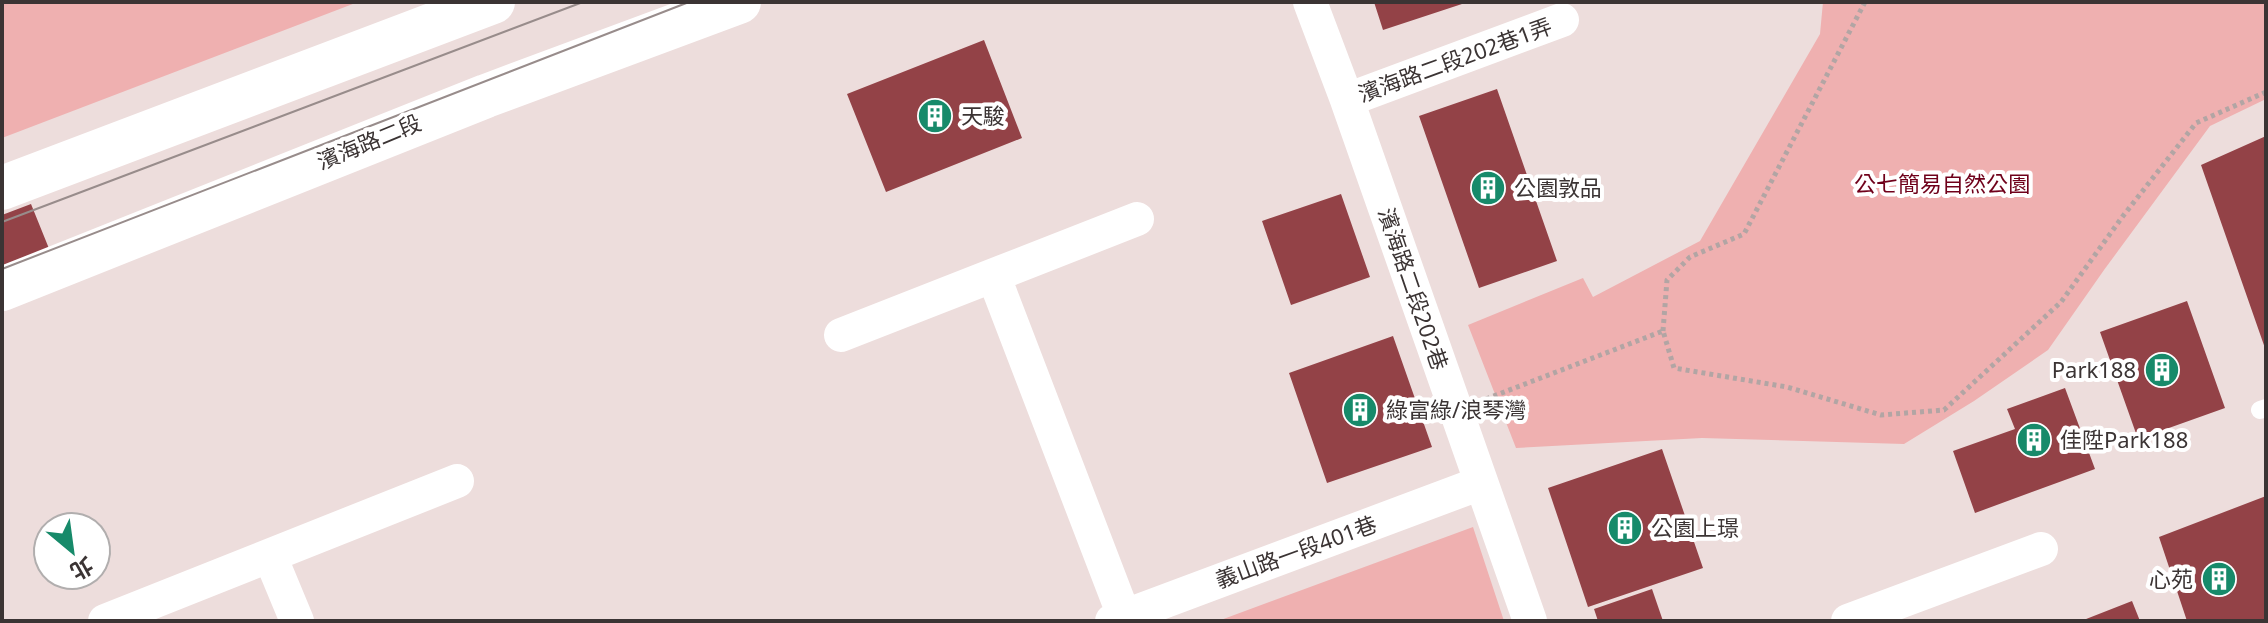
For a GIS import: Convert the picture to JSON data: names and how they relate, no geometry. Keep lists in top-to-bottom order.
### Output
{
  "streets": {
    "street": [
      "濱海路二段202巷1弄",
      "濱海路二段",
      "濱海路二段202巷",
      "義山路一段401巷"
    ]
  },
  "crossings": [
    ["濱海路二段202巷1弄", "濱海路二段202巷"],
    ["濱海路二段202巷", "義山路一段401巷"]
  ],
  "parks": ["公七簡易自然公園"],
  "places": {
    "building": [
      "天駿",
      "公園敦品",
      "Park188",
      "綠富綠/浪琴灣",
      "佳陞Park188",
      "公園上璟",
      "心苑"
    ]
  },
  "north": "bottom right"
}
